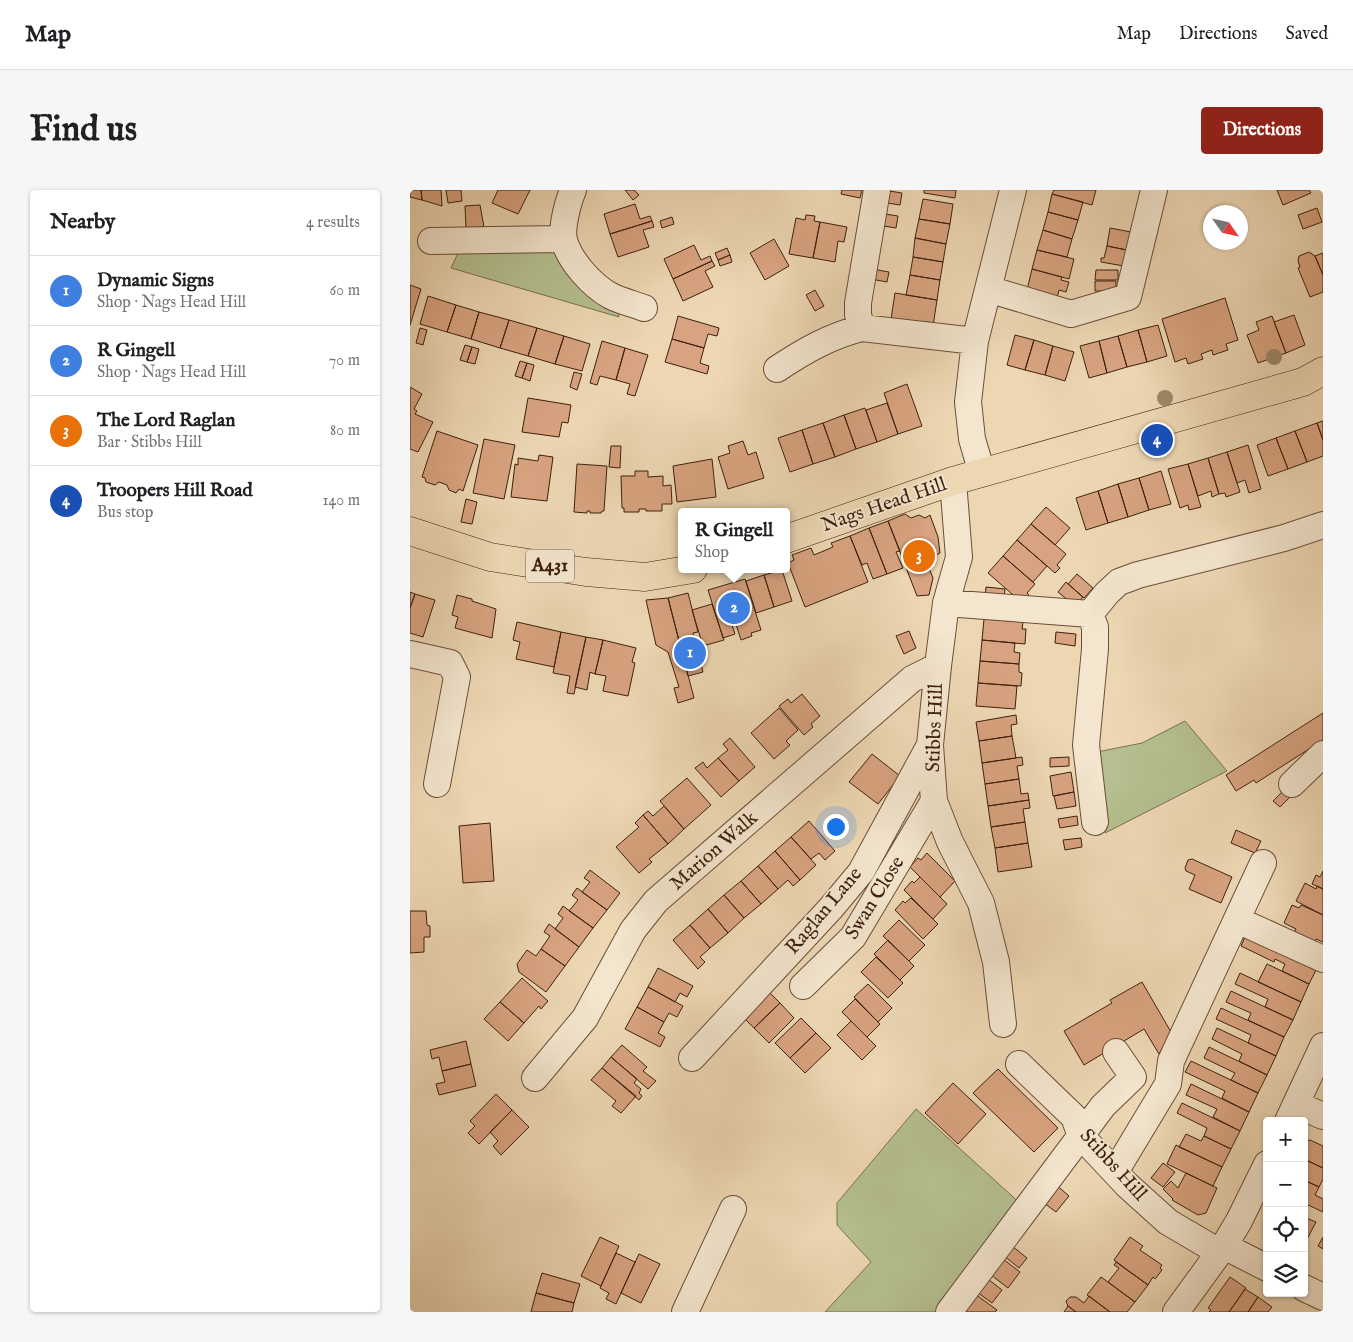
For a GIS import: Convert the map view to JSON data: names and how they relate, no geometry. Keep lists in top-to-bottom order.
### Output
{
  "streets": {
    "main road": ["Nags Head Hill", "A431"],
    "street": [
      "Stibbs Hill",
      "Marion Walk",
      "Swan Close",
      "Raglan Lane"
    ]
  },
  "crossings": [
    ["Nags Head Hill", "Stibbs Hill"],
    ["Stibbs Hill", "Marion Walk"],
    ["Stibbs Hill", "Swan Close"],
    ["Stibbs Hill", "Raglan Lane"]
  ],
  "north": "bottom right",
  "page": {
    "header": "Map",
    "nav": ["Map", "Directions", "Saved"],
    "buttons": "Directions",
    "title": "Find us",
    "heading": ["Nearby", "4 results"],
    "list": [
      {
        "mark": "1",
        "name": "Dynamic Signs",
        "note": "Shop · Nags Head Hill",
        "value": "60 m"
      },
      {
        "mark": "2",
        "name": "R Gingell",
        "note": "Shop · Nags Head Hill",
        "value": "70 m"
      },
      {
        "mark": "3",
        "name": "The Lord Raglan",
        "note": "Bar · Stibbs Hill",
        "value": "80 m"
      },
      {
        "mark": "4",
        "name": "Troopers Hill Road",
        "note": "Bus stop",
        "value": "140 m"
      }
    ],
    "pins": [
      "4",
      "3",
      "2",
      "1"
    ],
    "popup": ["R Gingell", "Shop"],
    "map_buttons": ["+", "−"]
  }
}
